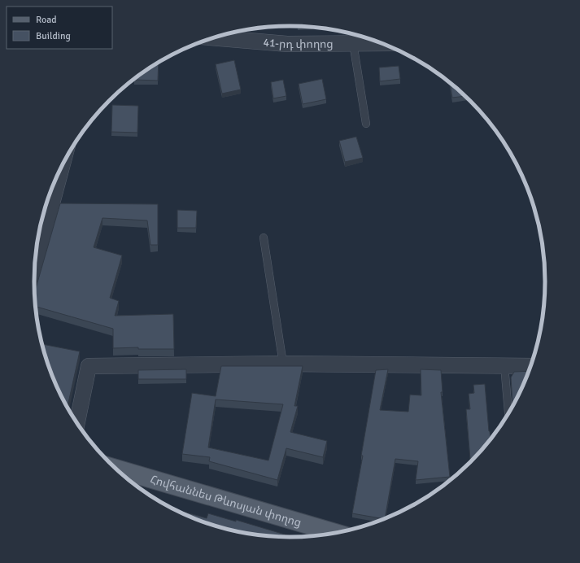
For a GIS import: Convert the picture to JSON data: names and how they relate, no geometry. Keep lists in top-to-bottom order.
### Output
{
  "streets": {
    "main road": ["Հովհաննես Թևոսյան փողոց"],
    "street": ["41-րդ փողոց"]
  },
  "legend": ["Road", "Building"]
}
